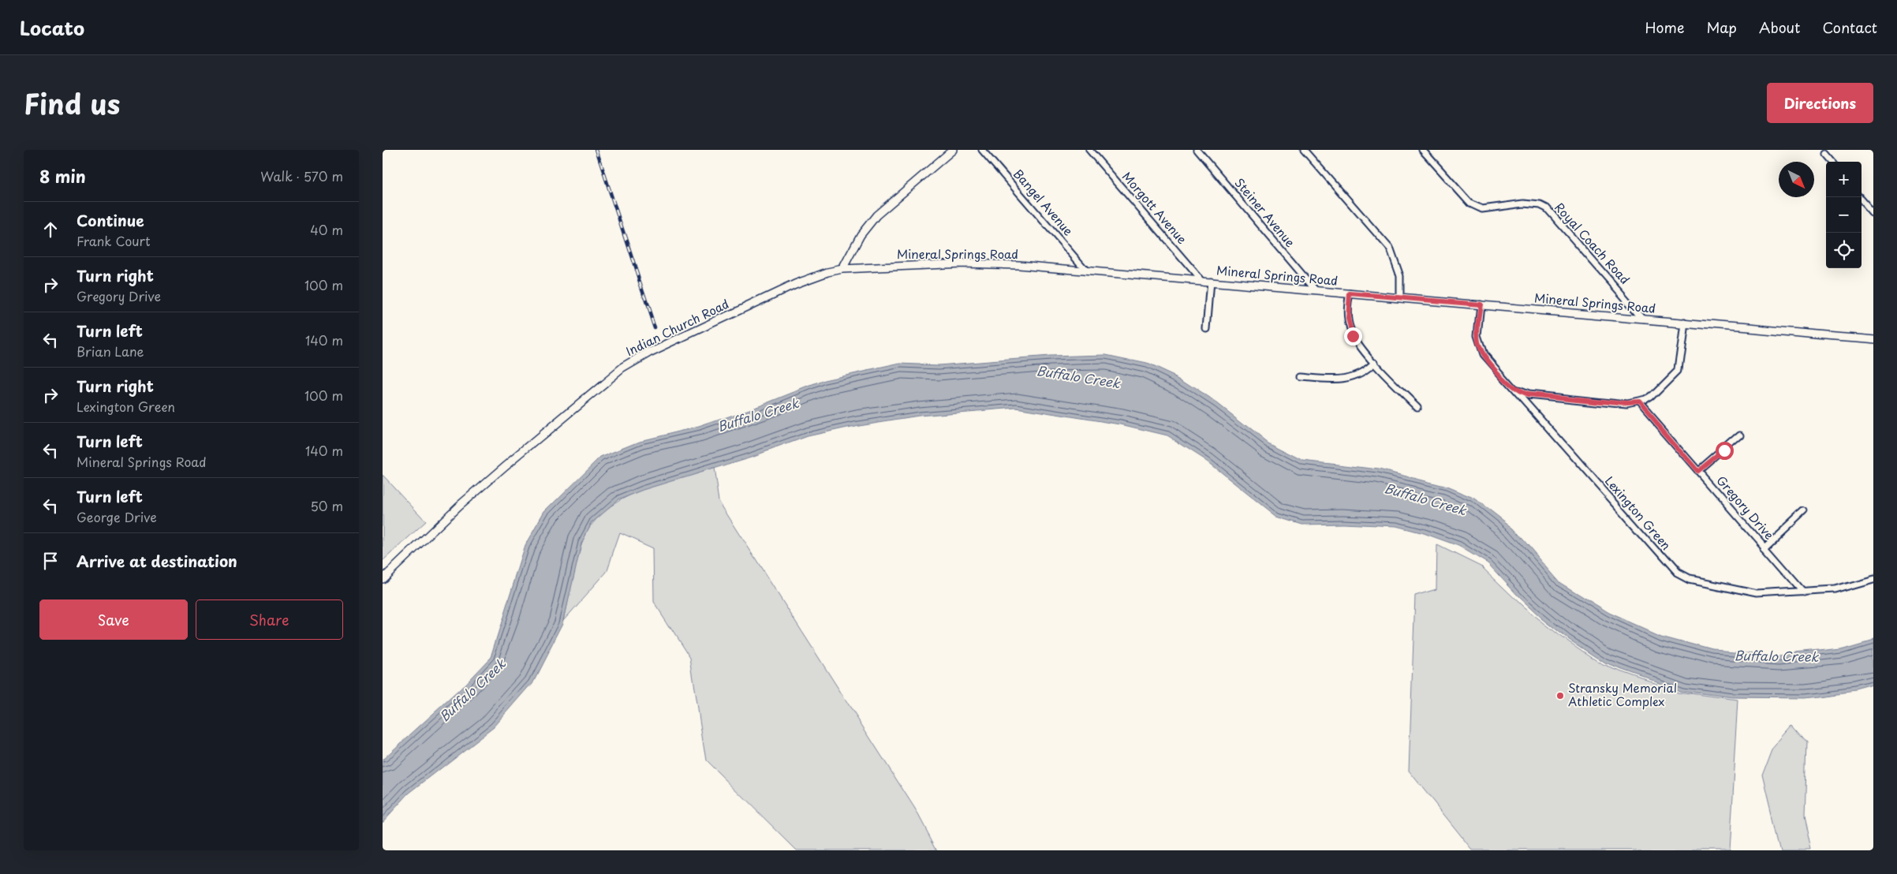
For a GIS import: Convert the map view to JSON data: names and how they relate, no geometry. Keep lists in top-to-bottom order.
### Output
{
  "streets": {
    "street": [
      "Bangel Avenue",
      "Morgott Avenue",
      "Steiner Avenue",
      "Royal Coach Road",
      "Mineral Springs Road",
      "Indian Church Road",
      "Gregory Drive",
      "Lexington Green"
    ]
  },
  "crossings": [
    ["Bangel Avenue", "Mineral Springs Road"],
    ["Morgott Avenue", "Mineral Springs Road"],
    ["Steiner Avenue", "Mineral Springs Road"],
    ["Royal Coach Road", "Mineral Springs Road"],
    ["Mineral Springs Road", "Indian Church Road"],
    ["Mineral Springs Road", "Lexington Green"],
    ["Gregory Drive", "Lexington Green"]
  ],
  "water": ["Buffalo Creek"],
  "places": ["Stransky Memorial Athletic Complex"],
  "north": "bottom right",
  "page": {
    "header": "Locato",
    "nav": [
      "Home",
      "Map",
      "About",
      "Contact"
    ],
    "title": "Find us",
    "buttons": [
      "Directions",
      ["Save", "Share"]
    ],
    "heading": ["8 min", "Walk · 570 m"],
    "map_buttons": ["+", "−"],
    "list": [
      ["Continue", "Frank Court", "40 m"],
      ["Turn right", "Gregory Drive", "100 m"],
      ["Turn left", "Brian Lane", "140 m"],
      ["Turn right", "Lexington Green", "100 m"],
      ["Turn left", "Mineral Springs Road", "140 m"],
      ["Turn left", "George Drive", "50 m"],
      "Arrive at destination"
    ]
  }
}
